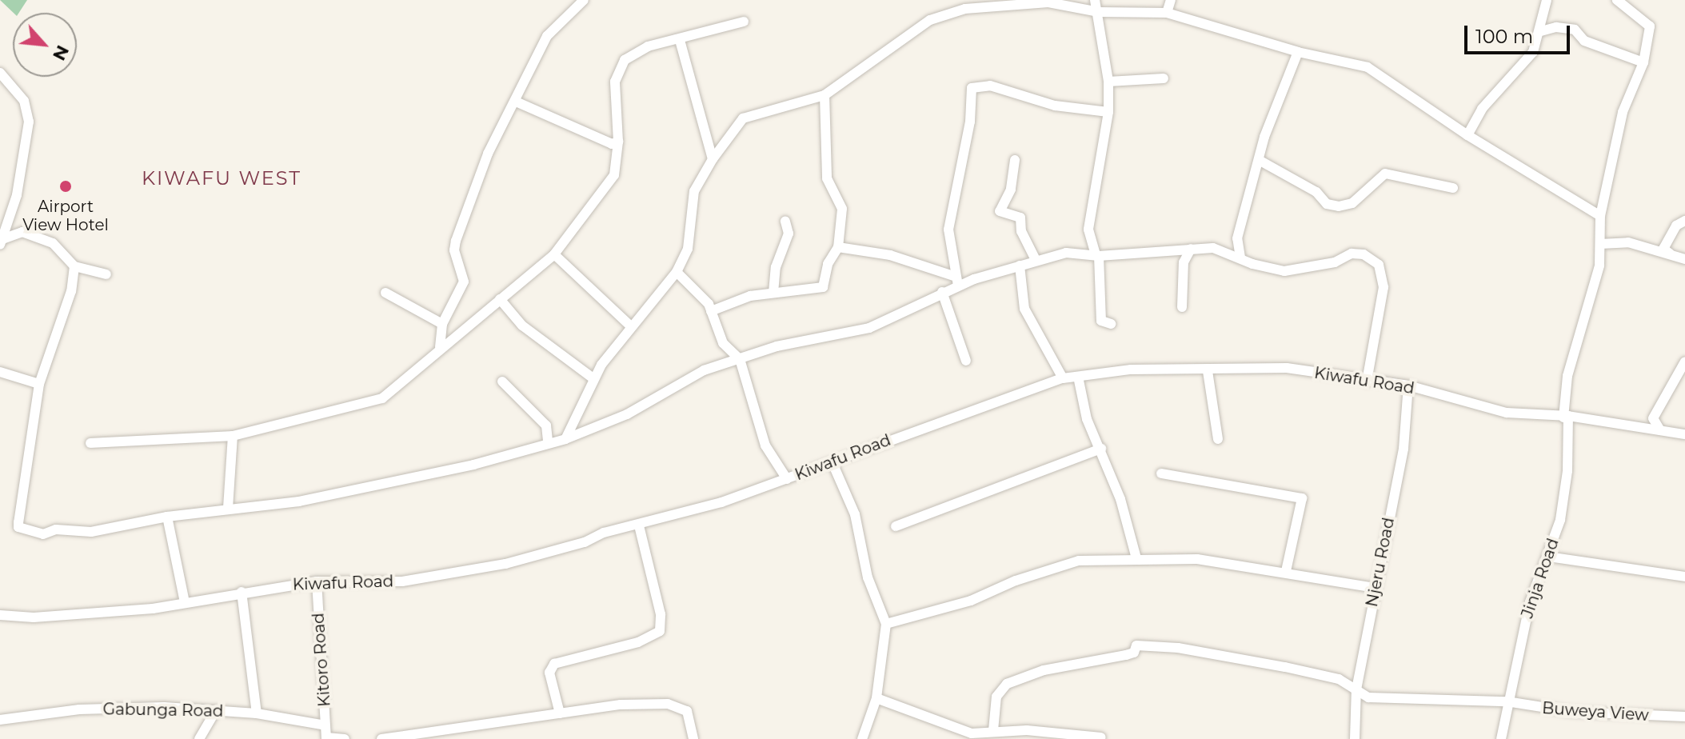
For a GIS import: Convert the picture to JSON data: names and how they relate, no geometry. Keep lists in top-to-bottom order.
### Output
{
  "streets": {
    "street": [
      "Kiwafu Road",
      "Njeru Road",
      "Jinja Road",
      "Kitoro Road",
      "Gabunga Road",
      "Buweya View"
    ]
  },
  "crossings": [
    ["Kiwafu Road", "Njeru Road"],
    ["Kiwafu Road", "Jinja Road"],
    ["Kiwafu Road", "Kitoro Road"],
    ["Njeru Road", "Buweya View"],
    ["Jinja Road", "Buweya View"],
    ["Kitoro Road", "Gabunga Road"]
  ],
  "districts": ["KIWAFU WEST"],
  "places": ["Airport View Hotel"],
  "scale_bar": "100 m",
  "north": "bottom right"
}
